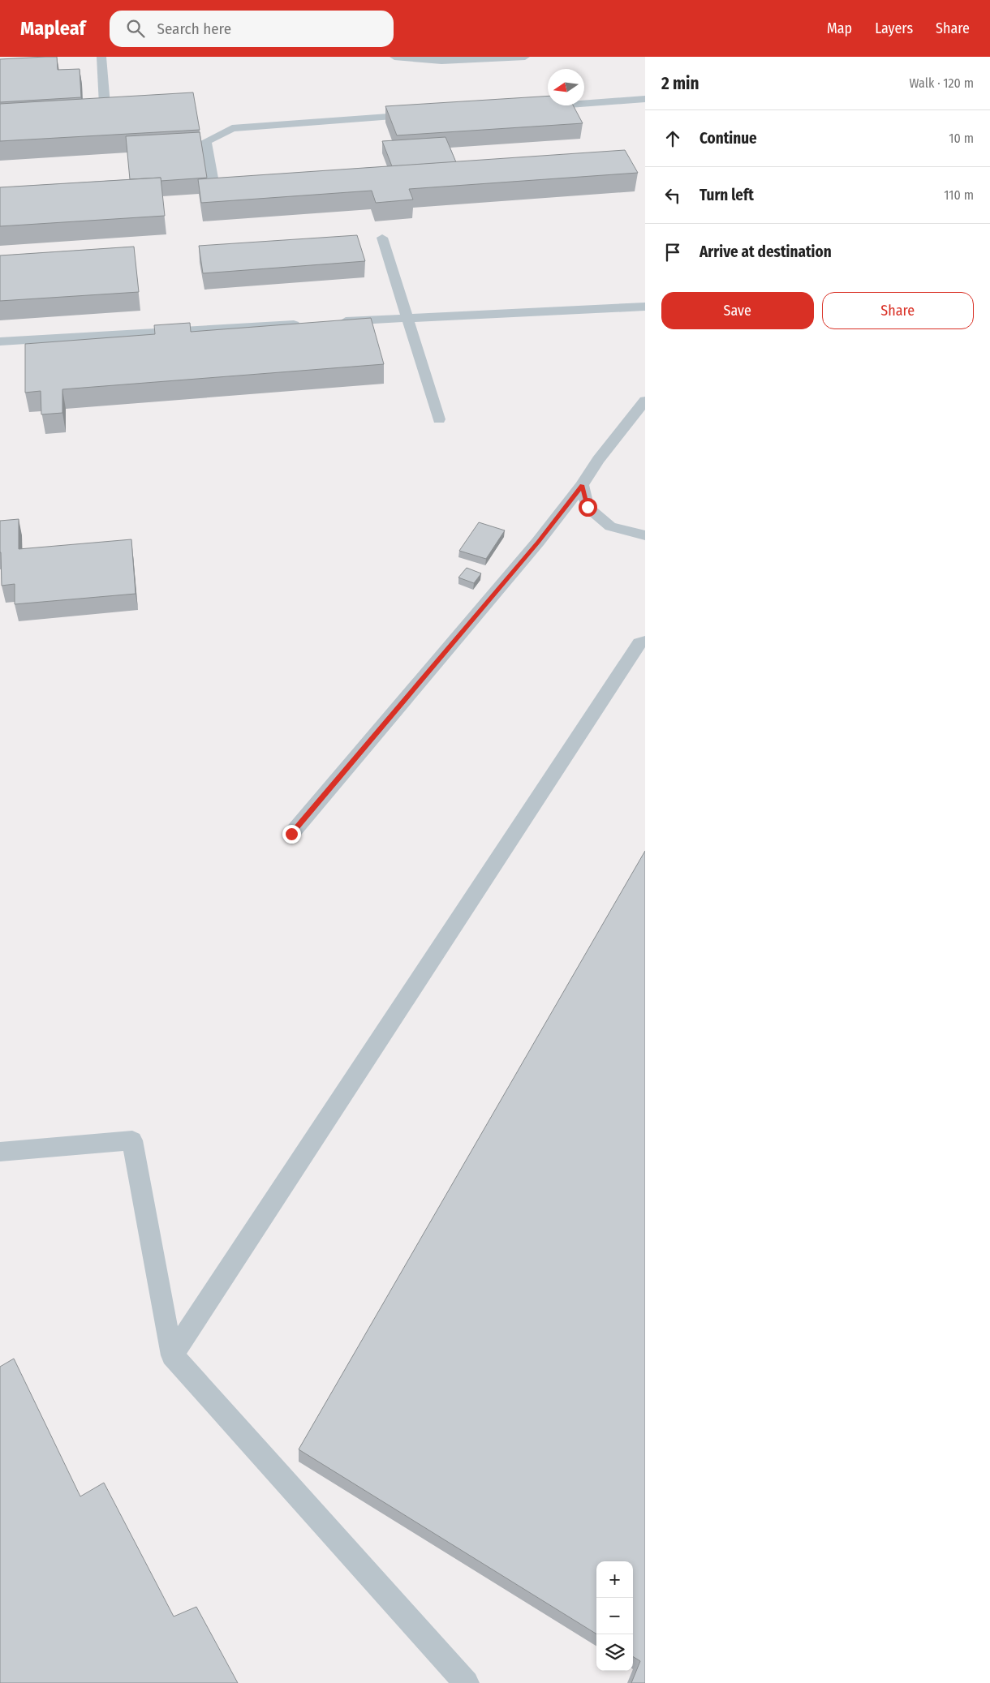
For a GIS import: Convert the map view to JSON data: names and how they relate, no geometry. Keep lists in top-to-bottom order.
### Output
{
  "north": "left",
  "page": {
    "header": "Mapleaf",
    "search": "Search here",
    "nav": ["Map", "Layers", "Share"],
    "heading": ["2 min", "Walk · 120 m"],
    "list": [
      ["Continue", "10 m"],
      ["Turn left", "110 m"],
      "Arrive at destination"
    ],
    "buttons": ["Save", "Share"],
    "map_buttons": ["+", "−"]
  }
}
